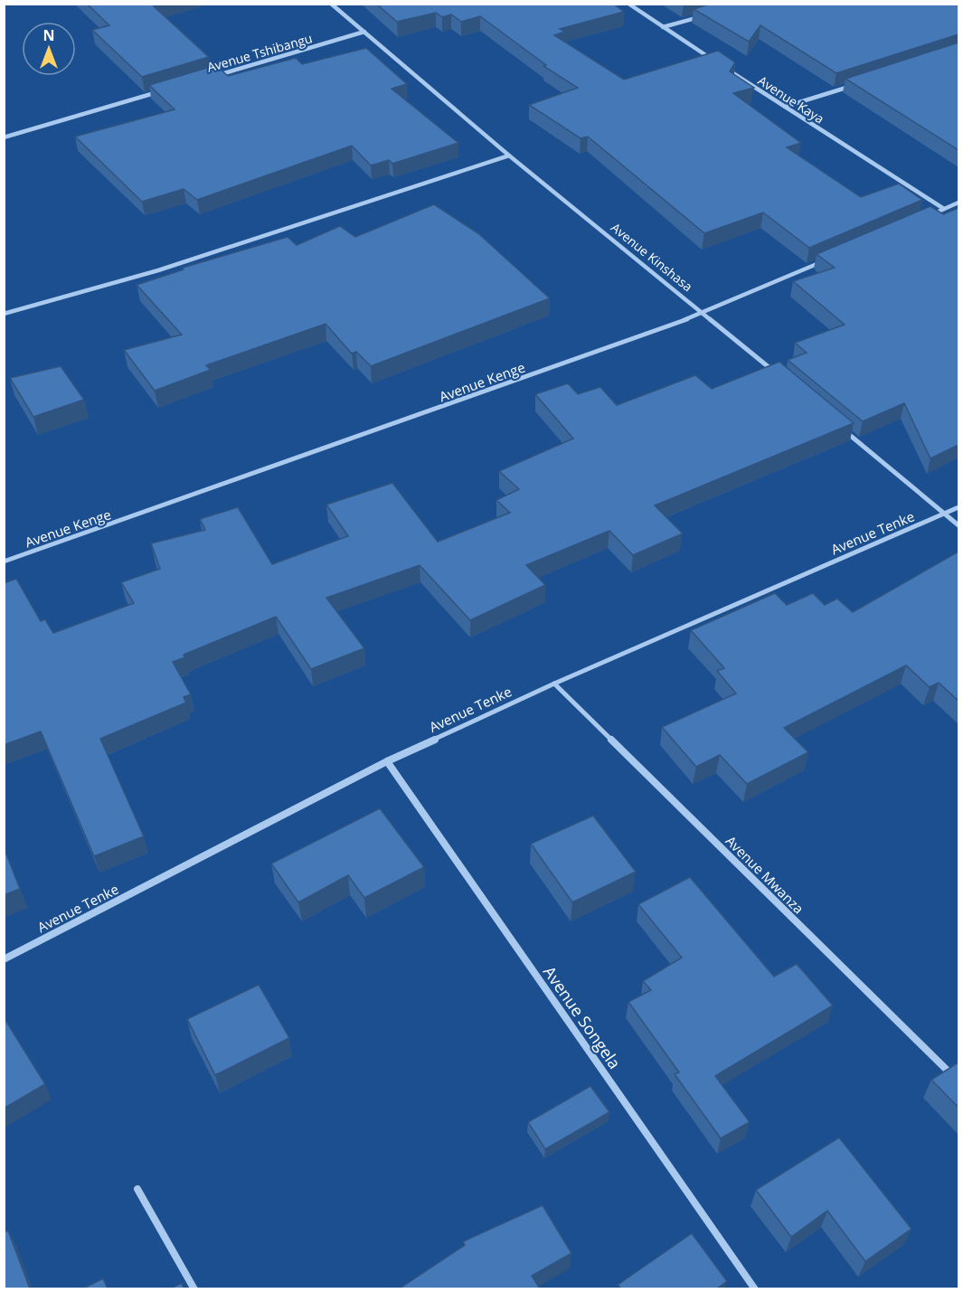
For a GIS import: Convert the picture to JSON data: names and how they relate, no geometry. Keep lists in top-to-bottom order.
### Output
{
  "streets": {
    "street": [
      "Avenue Tshibangu",
      "Avenue Kaya",
      "Avenue Kinshasa",
      "Avenue Kenge",
      "Avenue Tenke",
      "Avenue Mwanza",
      "Avenue Songela"
    ]
  },
  "crossings": [
    ["Avenue Tshibangu", "Avenue Kinshasa"],
    ["Avenue Kinshasa", "Avenue Kenge"],
    ["Avenue Tenke", "Avenue Mwanza"],
    ["Avenue Tenke", "Avenue Songela"]
  ],
  "north": "top"
}
